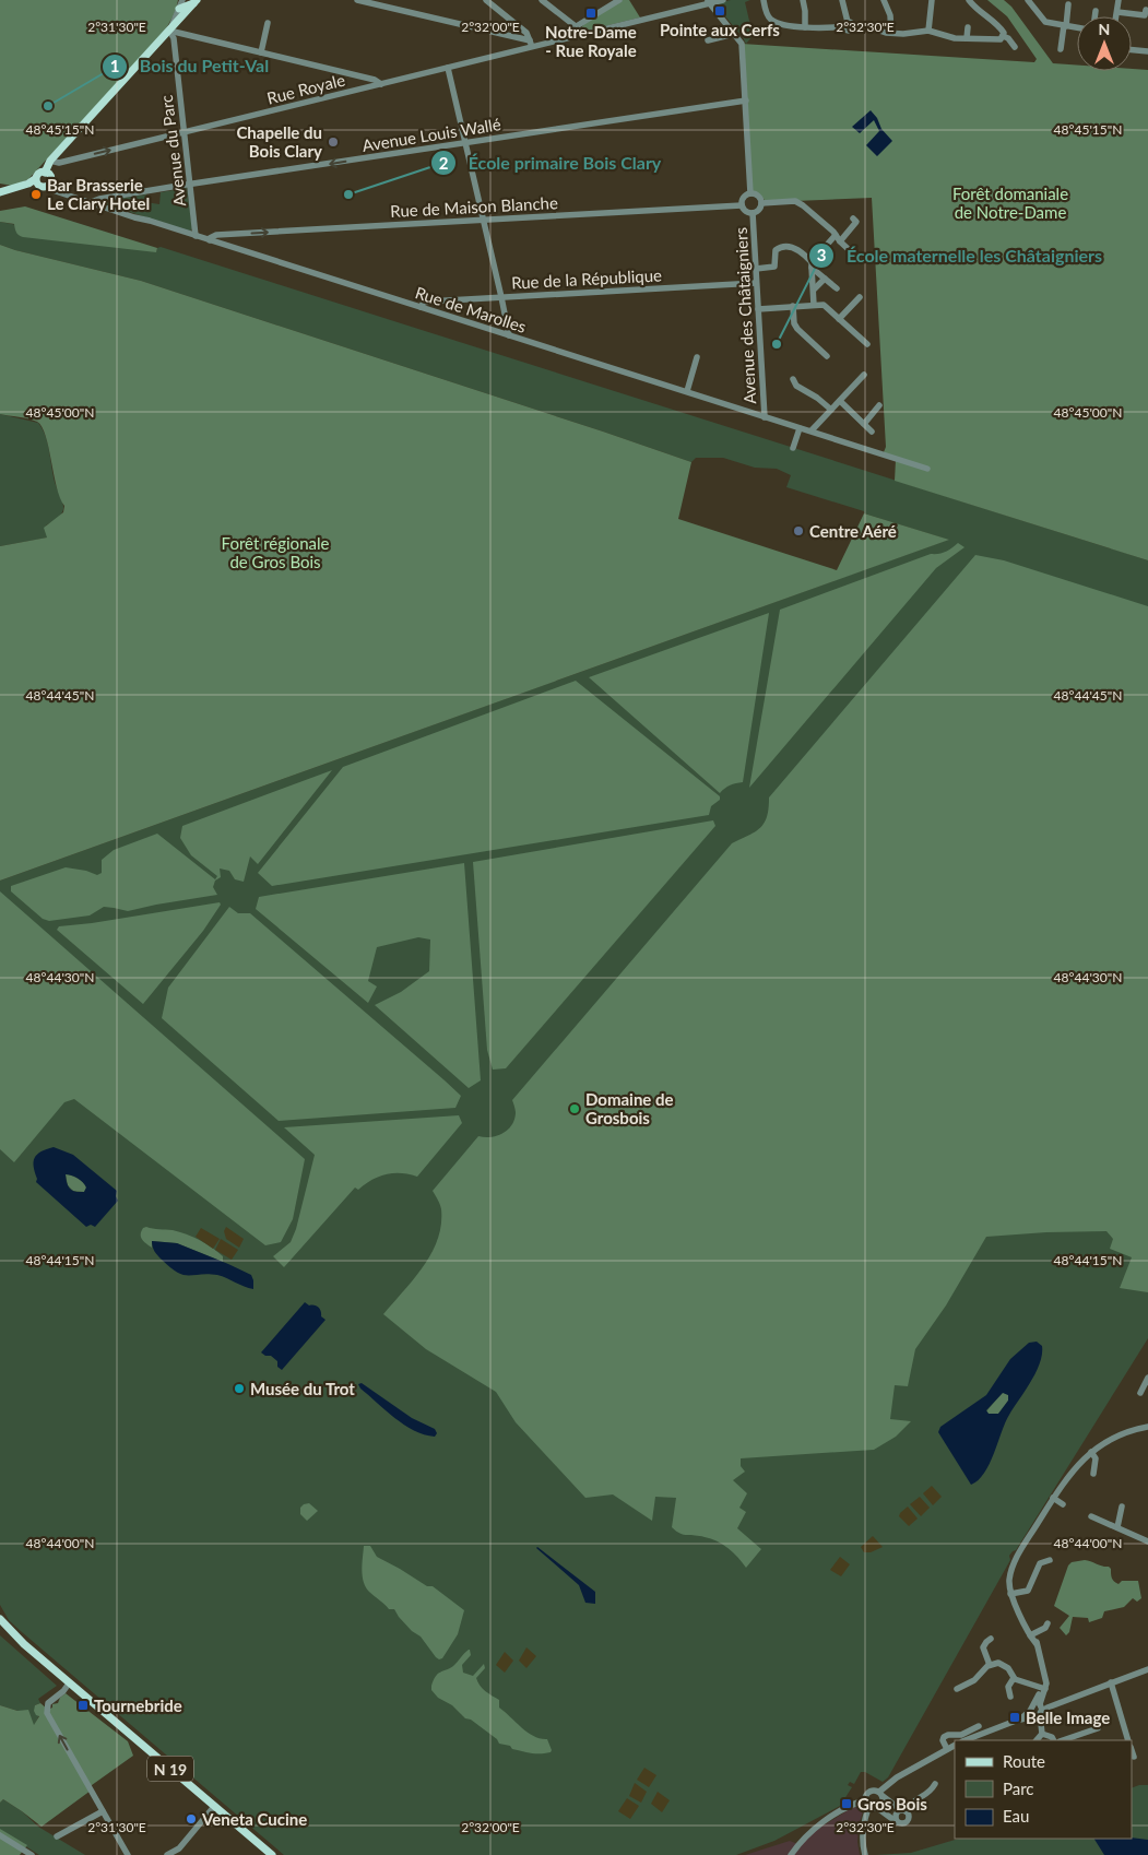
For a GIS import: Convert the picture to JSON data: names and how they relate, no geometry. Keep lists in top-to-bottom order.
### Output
{
  "streets": {
    "main road": ["N 19"],
    "street": [
      "Rue Royale",
      "Avenue Louis Wallé",
      "Avenue du Parc",
      "Rue de Maison Blanche",
      "Rue de la République",
      "Rue de Marolles",
      "Avenue des Châtaigniers"
    ]
  },
  "crossings": [
    ["Rue Royale", "Avenue du Parc"],
    ["Avenue Louis Wallé", "Avenue du Parc"],
    ["Avenue Louis Wallé", "Rue de Marolles"],
    ["Avenue du Parc", "Rue de Marolles"],
    ["Rue de Maison Blanche", "Rue de Marolles"],
    ["Rue de Maison Blanche", "Avenue des Châtaigniers"],
    ["Rue de la République", "Rue de Marolles"],
    ["Rue de la République", "Avenue des Châtaigniers"],
    ["Rue de Marolles", "Avenue des Châtaigniers"]
  ],
  "one_way": ["Avenue Louis Wallé", "Rue de Maison Blanche"],
  "parks": ["Forêt domaniale de Notre-Dame", "Forêt régionale de Gros Bois"],
  "places": {
    "transit": [
      "Pointe aux Cerfs",
      "Notre-Dame - Rue Royale",
      "Tournebride",
      "Belle Image",
      "Gros Bois"
    ],
    "other": [
      "Bois du Petit-Val",
      "Chapelle du Bois Clary",
      "Bar Brasserie Le Clary Hotel",
      "École primaire Bois Clary",
      "École maternelle les Châtaigniers",
      "Centre Aéré",
      "Domaine de Grosbois",
      "Musée du Trot",
      "Veneta Cucine"
    ]
  },
  "legend": ["Route", "Parc", "Eau"],
  "north": "top",
  "coordinates": [
    "2°31'30\"E",
    "2°32'00\"E",
    "2°32'30\"E",
    "48°45'15\"N",
    "48°45'00\"N",
    "48°44'45\"N",
    "48°44'30\"N",
    "48°44'15\"N",
    "48°44'00\"N"
  ]
}
